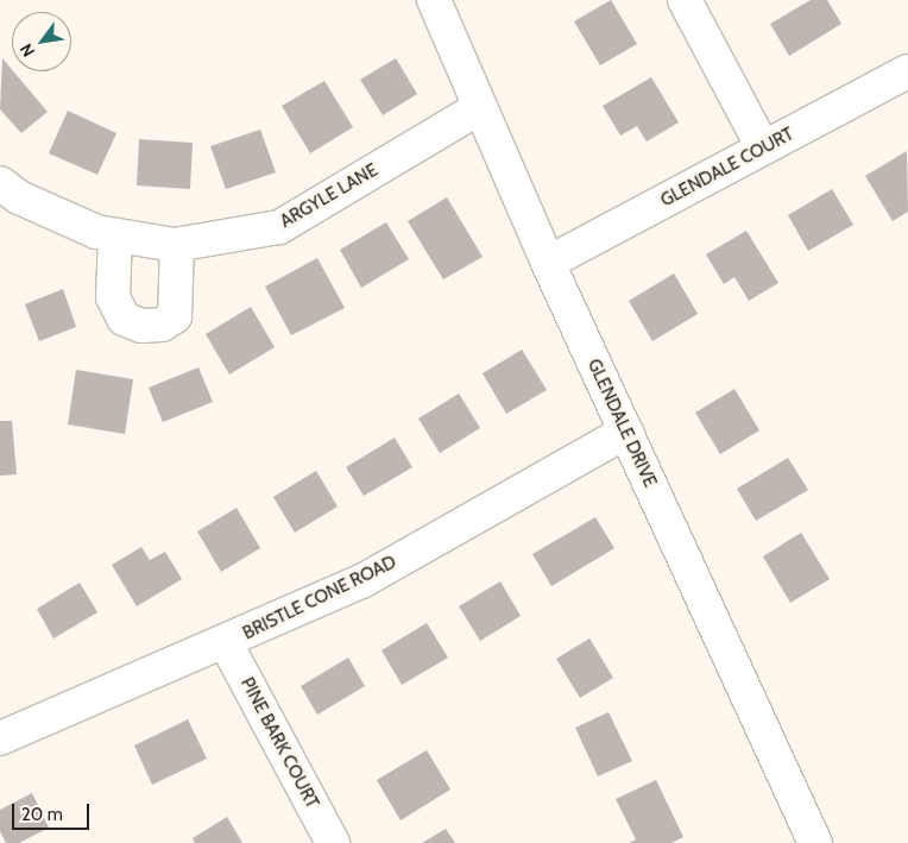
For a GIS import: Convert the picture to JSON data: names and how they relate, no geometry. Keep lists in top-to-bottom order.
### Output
{
  "streets": {
    "street": [
      "GLENDALE COURT",
      "ARGYLE LANE",
      "GLENDALE DRIVE",
      "BRISTLE CONE ROAD",
      "PINE BARK COURT"
    ]
  },
  "crossings": [
    ["GLENDALE COURT", "GLENDALE DRIVE"],
    ["ARGYLE LANE", "GLENDALE DRIVE"],
    ["GLENDALE DRIVE", "BRISTLE CONE ROAD"],
    ["BRISTLE CONE ROAD", "PINE BARK COURT"]
  ],
  "scale_bar": "20 m",
  "north": "bottom left"
}
